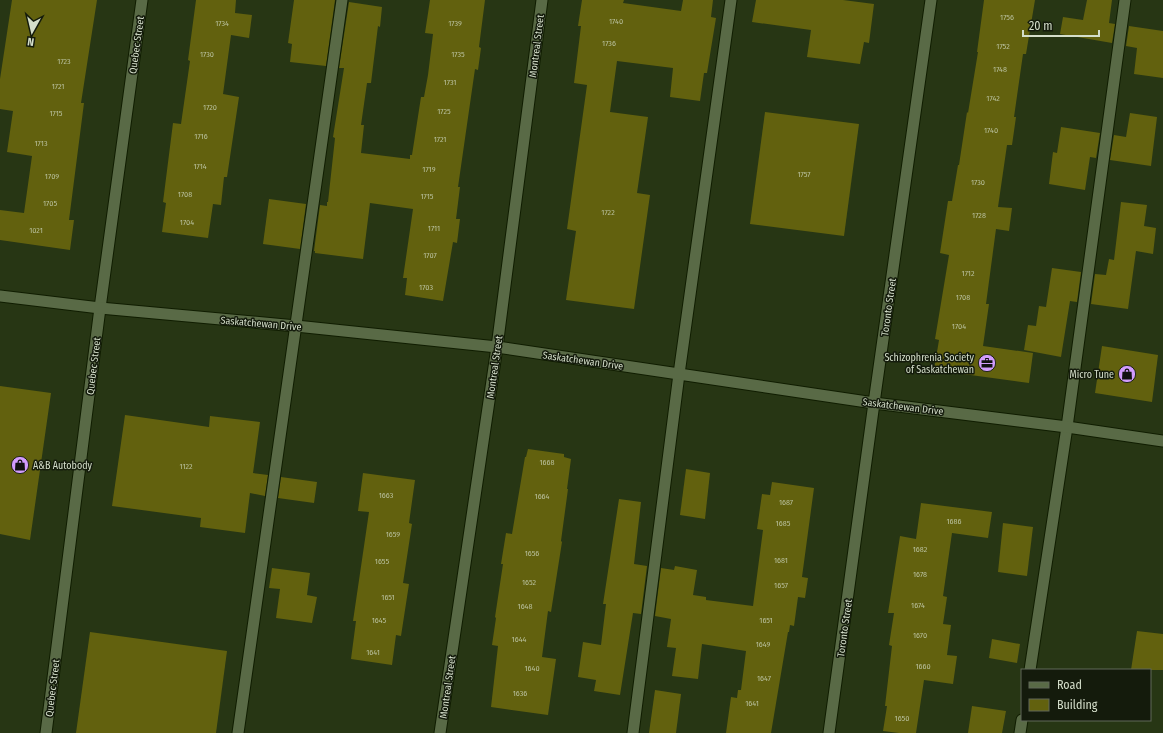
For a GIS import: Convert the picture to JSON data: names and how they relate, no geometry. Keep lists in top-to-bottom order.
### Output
{
  "streets": {
    "street": [
      "Quebec Street",
      "Montreal Street",
      "Toronto Street",
      "Saskatchewan Drive"
    ]
  },
  "crossings": [
    ["Quebec Street", "Saskatchewan Drive"],
    ["Montreal Street", "Saskatchewan Drive"],
    ["Toronto Street", "Saskatchewan Drive"]
  ],
  "places": {
    "office": ["Schizophrenia Society of Saskatchewan"],
    "shop": ["Micro Tune", "A&B Autobody"]
  },
  "house_numbers": [
    "1756",
    "1740",
    "1734",
    "1739",
    "1736",
    "1752",
    "1730",
    "1735",
    "1723",
    "1748",
    "1731",
    "1721",
    "1742",
    "1720",
    "1725",
    "1715",
    "1740",
    "1716",
    "1721",
    "1713",
    "1714",
    "1719",
    "1757",
    "1709",
    "1730",
    "1708",
    "1715",
    "1705",
    "1722",
    "1728",
    "1704",
    "1711",
    "1021",
    "1707",
    "1712",
    "1703",
    "1708",
    "1704",
    "1668",
    "1122",
    "1663",
    "1664",
    "1687",
    "1686",
    "1685",
    "1659",
    "1682",
    "1656",
    "1681",
    "1655",
    "1678",
    "1652",
    "1657",
    "1651",
    "1674",
    "1648",
    "1645",
    "1651",
    "1670",
    "1644",
    "1649",
    "1641",
    "1660",
    "1640",
    "1647",
    "1636",
    "1641",
    "1650"
  ],
  "legend": ["Road", "Building"],
  "scale_bar": "20 m",
  "north": "bottom"
}
